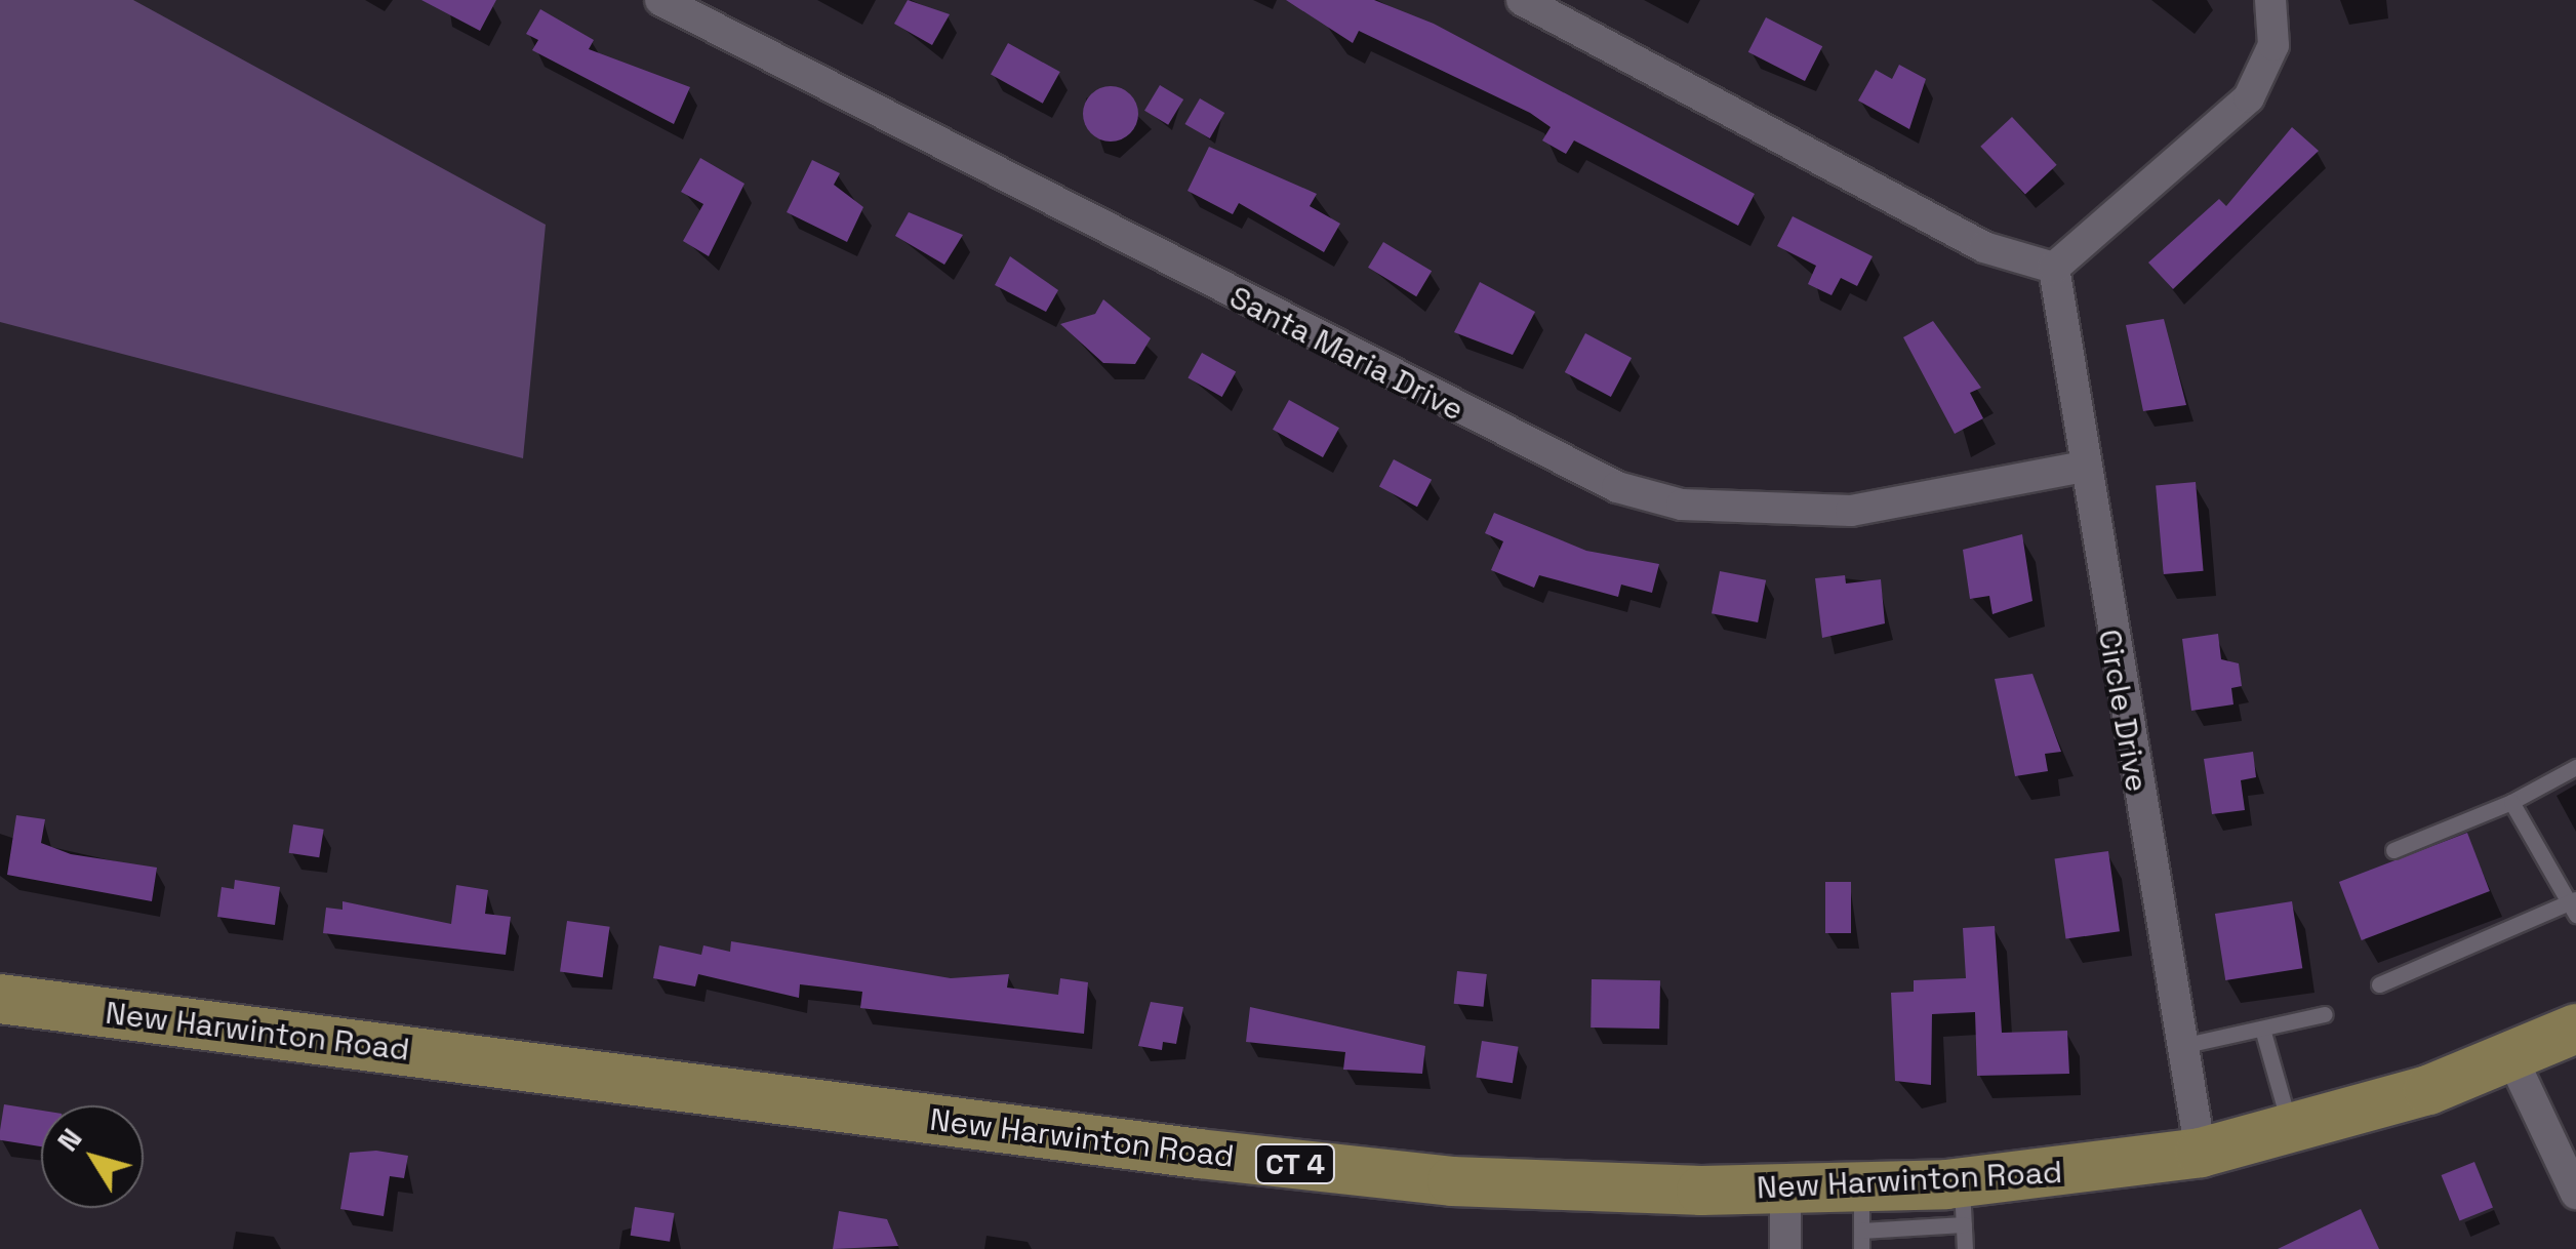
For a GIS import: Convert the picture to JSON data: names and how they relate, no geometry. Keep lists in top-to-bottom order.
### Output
{
  "streets": {
    "main road": ["New Harwinton Road", "CT 4"],
    "street": ["Santa Maria Drive", "Circle Drive"]
  },
  "crossings": [
    ["Santa Maria Drive", "Circle Drive"],
    ["Circle Drive", "New Harwinton Road"]
  ],
  "north": "top left"
}
